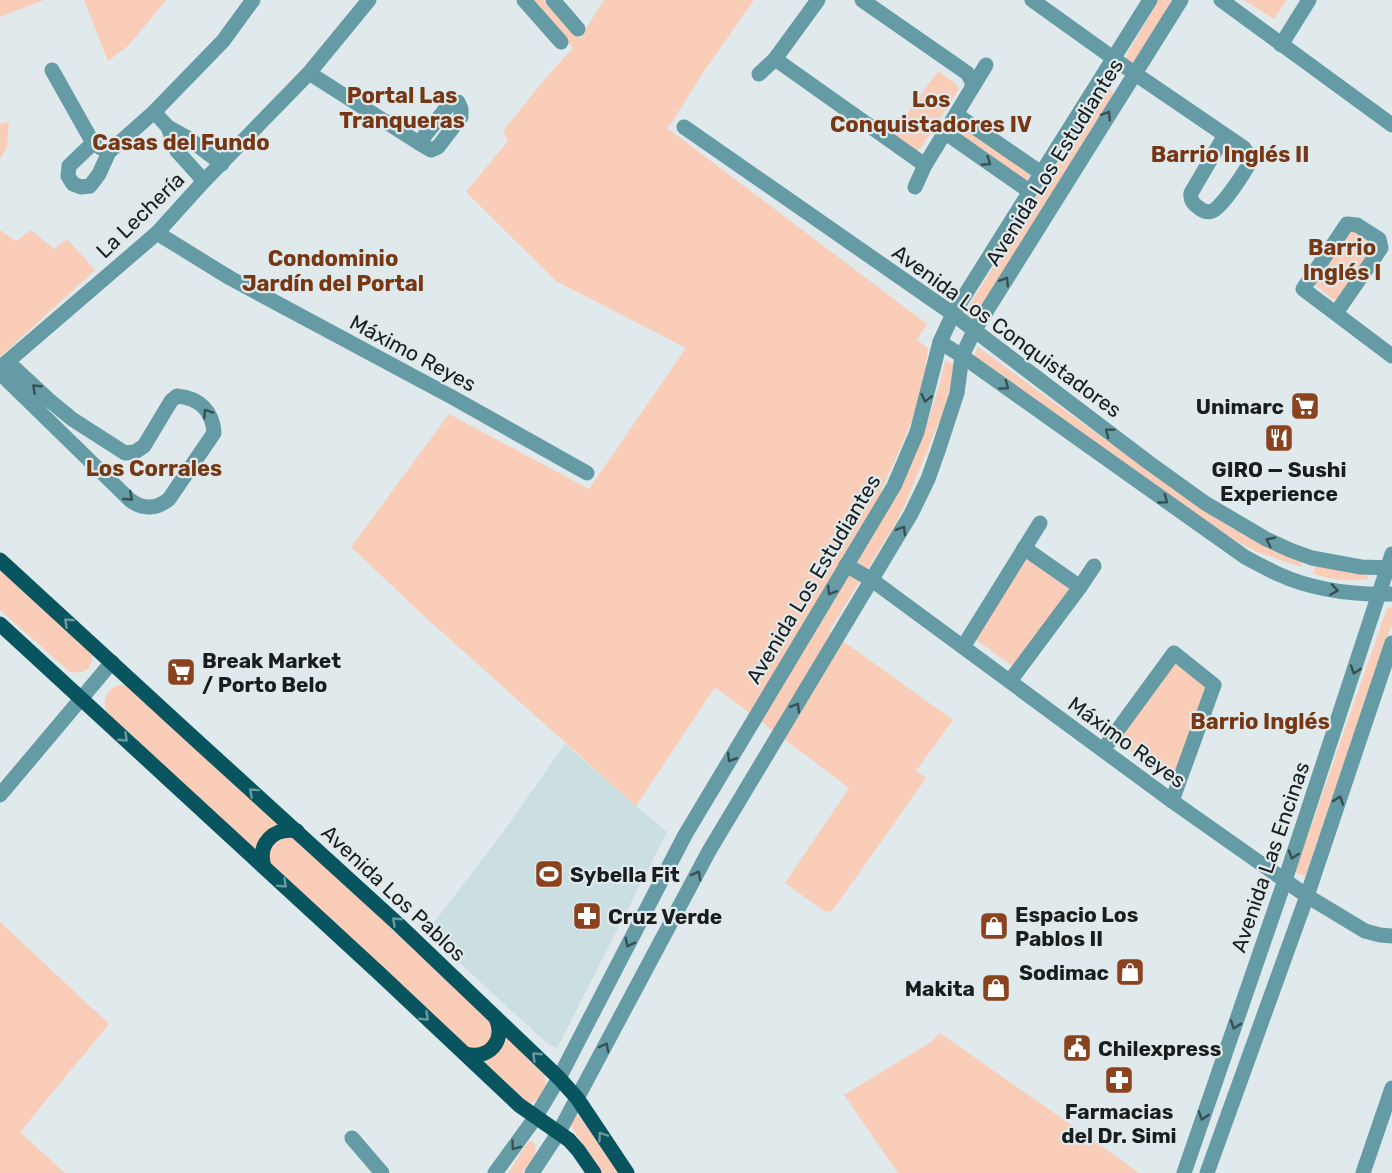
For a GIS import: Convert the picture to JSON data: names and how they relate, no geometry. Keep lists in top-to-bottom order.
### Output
{
  "streets": {
    "main road": ["Avenida Los Pablos"],
    "street": [
      "Avenida Los Estudiantes",
      "La Lechería",
      "Avenida Los Conquistadores",
      "Máximo Reyes",
      "Avenida Las Encinas"
    ]
  },
  "crossings": [
    ["Avenida Los Estudiantes", "Avenida Los Conquistadores"],
    ["Avenida Los Estudiantes", "Máximo Reyes"],
    ["Avenida Los Estudiantes", "Avenida Los Pablos"],
    ["La Lechería", "Máximo Reyes"],
    ["Avenida Los Conquistadores", "Avenida Las Encinas"],
    ["Máximo Reyes", "Avenida Las Encinas"]
  ],
  "districts": [
    "Portal Las Tranqueras",
    "Los Conquistadores IV",
    "Casas del Fundo",
    "Barrio Inglés II",
    "Barrio Inglés I",
    "Condominio Jardín del Portal",
    "Los Corrales",
    "Barrio Inglés"
  ],
  "places": {
    "supermarket": ["Unimarc", "Break Market / Porto Belo"],
    "restaurant": ["GIRO — Sushi Experience"],
    "sports": ["Sybella Fit"],
    "pharmacy": ["Cruz Verde", "Farmacias del Dr. Simi"],
    "shop": ["Espacio Los Pablos II", "Sodimac", "Makita"],
    "public building": ["Chilexpress"]
  }
}
